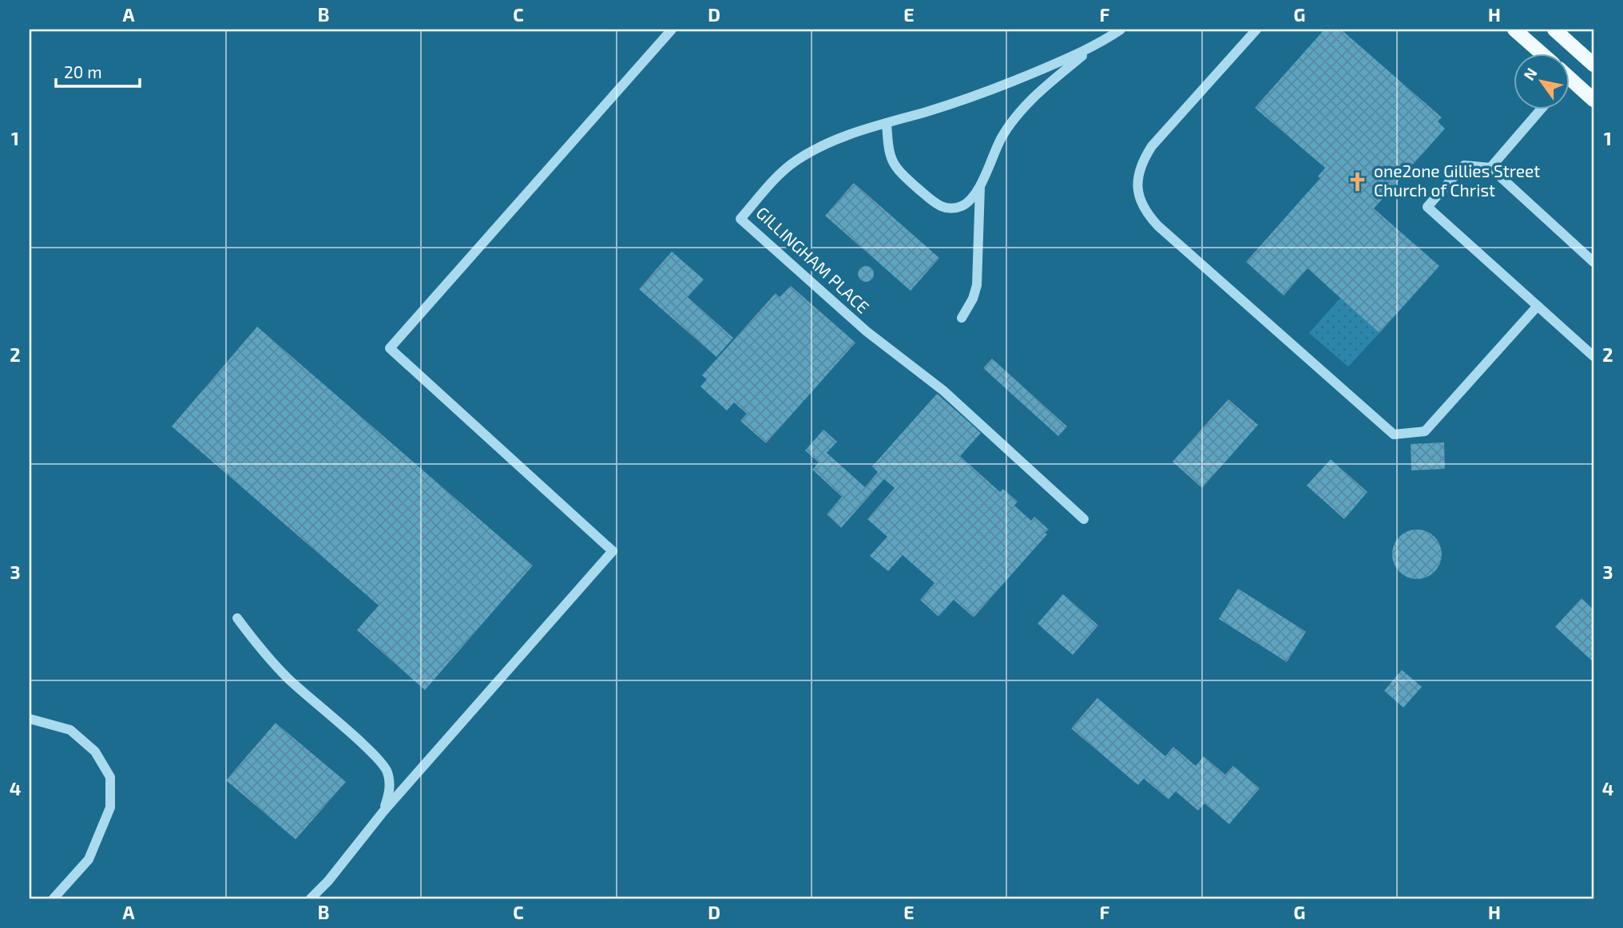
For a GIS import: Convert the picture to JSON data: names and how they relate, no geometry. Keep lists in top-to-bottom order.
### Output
{
  "streets": {
    "lane": ["GILLINGHAM PLACE"]
  },
  "places": {
    "church": ["one2one Gillies Street Church of Christ"]
  },
  "scale_bar": "20 m",
  "north": "top left",
  "grid": {
    "columns": [
      "A",
      "B",
      "C",
      "D",
      "E",
      "F",
      "G",
      "H"
    ],
    "rows": [
      "1",
      "2",
      "3",
      "4"
    ]
  }
}
